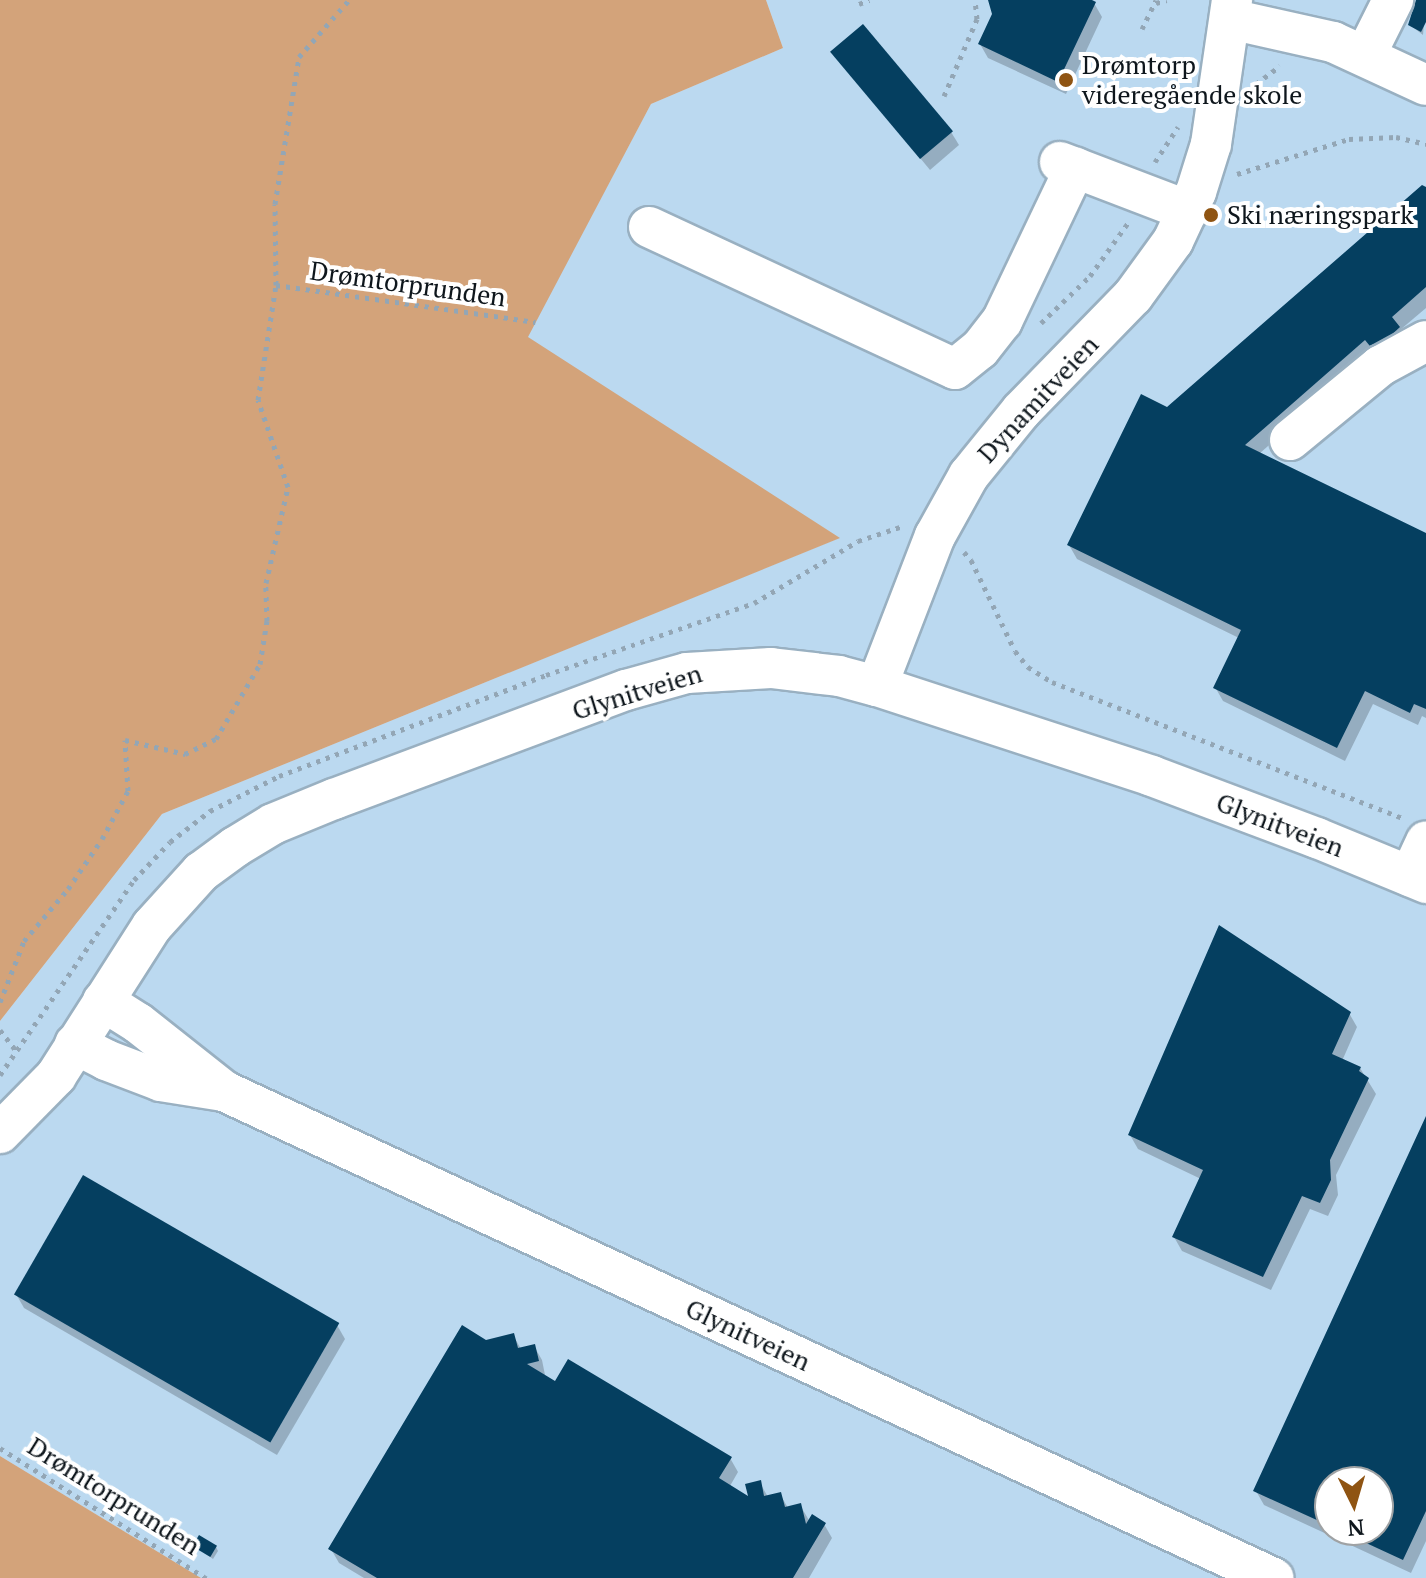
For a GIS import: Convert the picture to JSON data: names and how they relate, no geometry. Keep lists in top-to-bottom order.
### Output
{
  "streets": {
    "street": ["Dynamitveien", "Glynitveien"],
    "path": ["Drømtorprunden"]
  },
  "crossings": [
    ["Dynamitveien", "Glynitveien"]
  ],
  "places": ["Drømtorp videregående skole", "Ski næringspark"],
  "north": "bottom"
}
